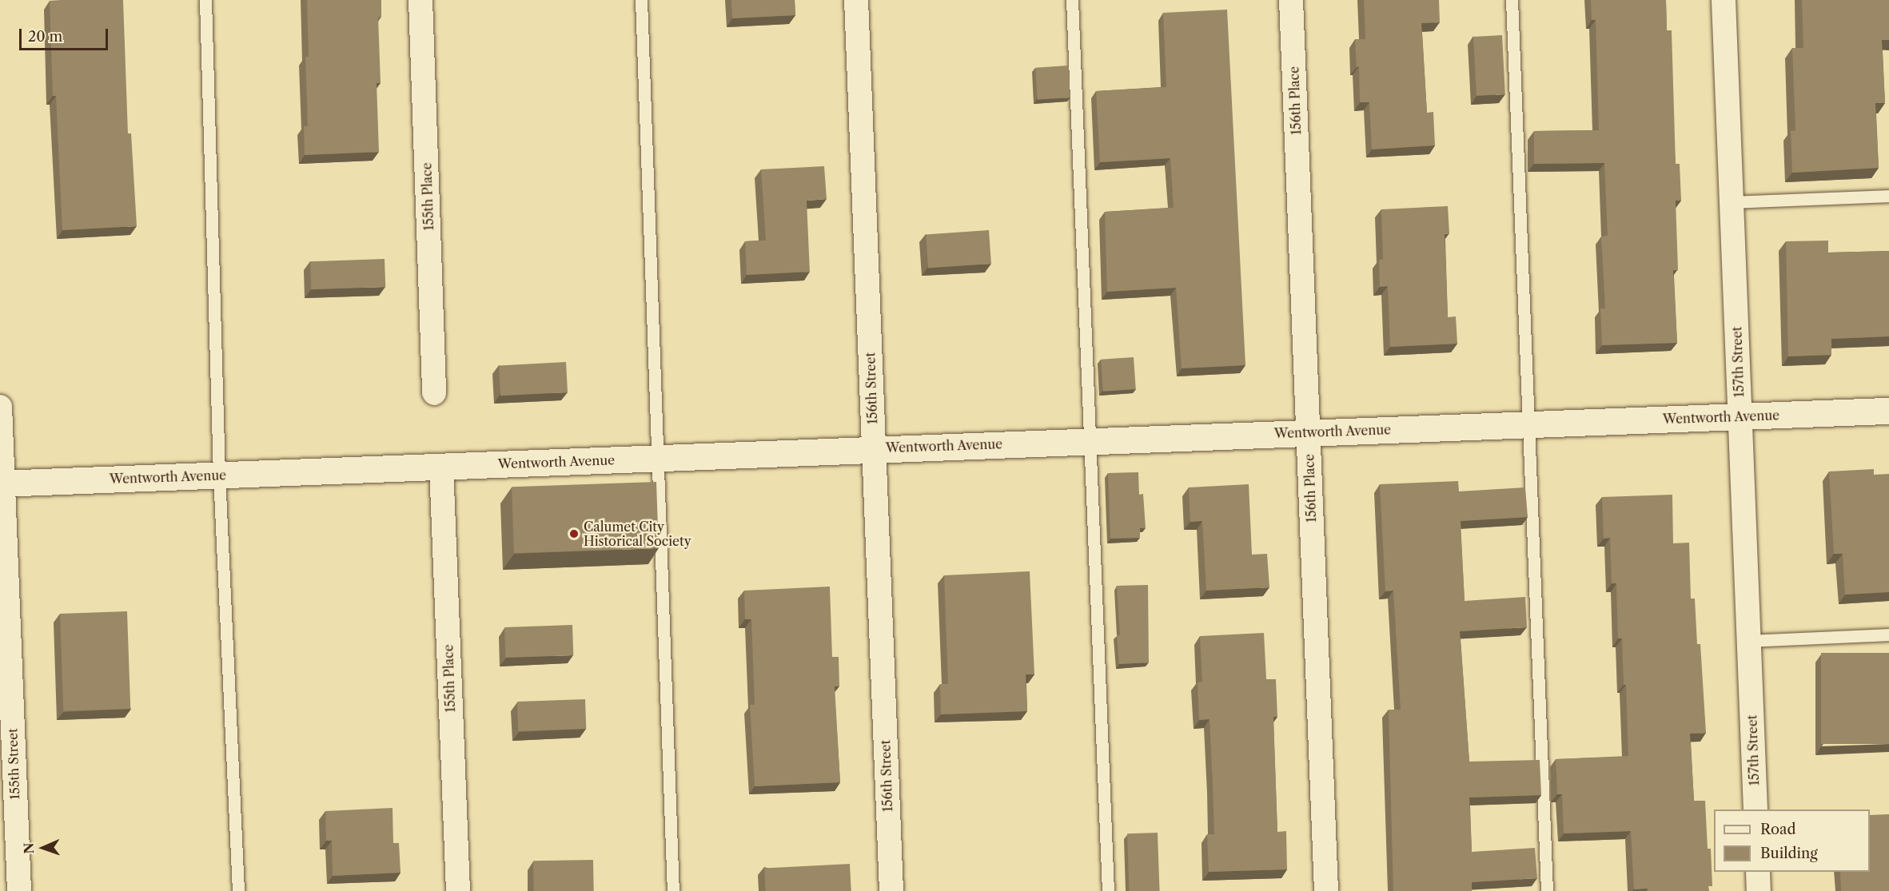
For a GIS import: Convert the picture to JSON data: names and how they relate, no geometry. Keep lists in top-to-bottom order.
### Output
{
  "streets": {
    "street": [
      "156th Place",
      "155th Place",
      "157th Street",
      "156th Street",
      "Wentworth Avenue",
      "155th Street"
    ]
  },
  "crossings": [
    ["156th Place", "Wentworth Avenue"],
    ["155th Place", "Wentworth Avenue"],
    ["157th Street", "Wentworth Avenue"],
    ["156th Street", "Wentworth Avenue"],
    ["Wentworth Avenue", "155th Street"]
  ],
  "places": ["Calumet City Historical Society"],
  "legend": ["Road", "Building"],
  "scale_bar": "20 m",
  "north": "left"
}
